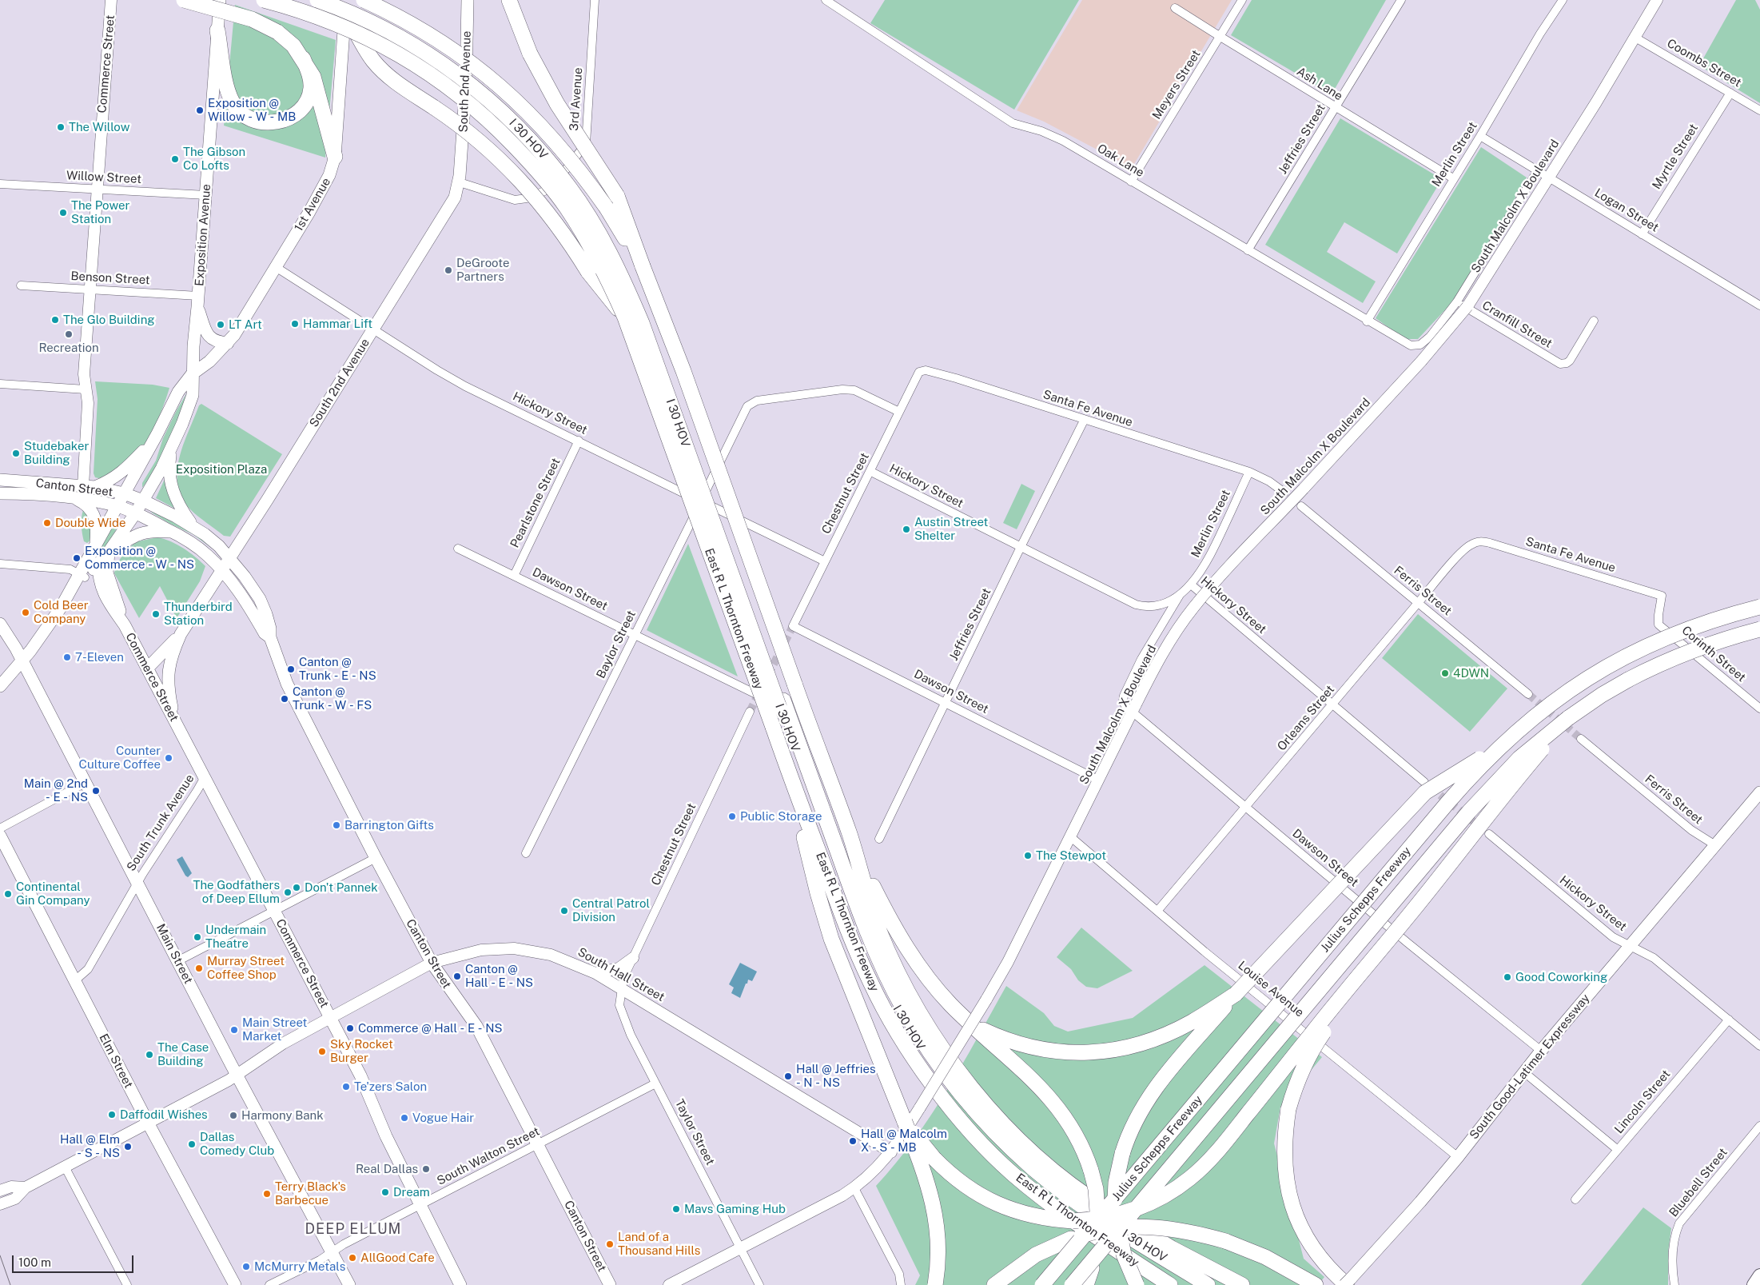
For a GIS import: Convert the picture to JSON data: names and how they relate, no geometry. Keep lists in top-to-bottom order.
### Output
{
  "streets": {
    "highway": ["I 30 HOV", "East R L Thornton Freeway", "Julius Schepps Freeway"],
    "main road": [
      "Commerce Street",
      "South 2nd Avenue",
      "1st Avenue",
      "Exposition Avenue",
      "Canton Street",
      "Main Street",
      "Elm Street",
      "South Good-Latimer Expressway"
    ],
    "street": [
      "Coombs Street",
      "Ash Lane",
      "Meyers Street",
      "3rd Avenue",
      "Jeffries Street",
      "Merlin Street",
      "Myrtle Street",
      "Oak Lane",
      "Willow Street",
      "South Malcolm X Boulevard",
      "Logan Street",
      "Benson Street",
      "Cranfill Street",
      "Santa Fe Avenue",
      "Hickory Street",
      "Chestnut Street",
      "Pearlstone Street",
      "Dawson Street",
      "Ferris Street",
      "Baylor Street",
      "Corinth Street",
      "Orleans Street",
      "South Trunk Avenue",
      "South Hall Street",
      "Louise Avenue",
      "Lincoln Street",
      "Taylor Street",
      "South Walton Street",
      "Bluebell Street"
    ]
  },
  "crossings": [
    ["Coombs Street", "Myrtle Street"],
    ["Coombs Street", "South Malcolm X Boulevard"],
    ["Commerce Street", "South 2nd Avenue"],
    ["Commerce Street", "Willow Street"],
    ["Commerce Street", "Exposition Avenue"],
    ["Commerce Street", "Benson Street"],
    ["Commerce Street", "Canton Street"],
    ["Commerce Street", "South Trunk Avenue"],
    ["Commerce Street", "South Hall Street"],
    ["Commerce Street", "South Walton Street"],
    ["South 2nd Avenue", "3rd Avenue"],
    ["South 2nd Avenue", "Hickory Street"],
    ["South 2nd Avenue", "Canton Street"],
    ["Ash Lane", "Meyers Street"],
    ["Ash Lane", "Jeffries Street"],
    ["Ash Lane", "Merlin Street"],
    ["Meyers Street", "Oak Lane"],
    ["I 30 HOV", "1st Avenue"],
    ["Jeffries Street", "Oak Lane"],
    ["Jeffries Street", "Santa Fe Avenue"],
    ["Jeffries Street", "Hickory Street"],
    ["Jeffries Street", "Dawson Street"],
    ["Merlin Street", "Oak Lane"],
    ["Merlin Street", "Logan Street"],
    ["Merlin Street", "Santa Fe Avenue"],
    ["Merlin Street", "Hickory Street"],
    ["Myrtle Street", "Logan Street"],
    ["Oak Lane", "Cranfill Street"],
    ["Willow Street", "Exposition Avenue"],
    ["1st Avenue", "Exposition Avenue"],
    ["1st Avenue", "Hickory Street"],
    ["South Malcolm X Boulevard", "Logan Street"],
    ["South Malcolm X Boulevard", "Dawson Street"],
    ["South Malcolm X Boulevard", "South Hall Street"],
    ["South Malcolm X Boulevard", "Louise Avenue"],
    ["South Malcolm X Boulevard", "Taylor Street"],
    ["Exposition Avenue", "Benson Street"],
    ["Exposition Avenue", "Canton Street"],
    ["Exposition Avenue", "Main Street"],
    ["Santa Fe Avenue", "Chestnut Street"],
    ["Santa Fe Avenue", "Corinth Street"],
    ["Santa Fe Avenue", "Orleans Street"],
    ["Hickory Street", "Chestnut Street"],
    ["Hickory Street", "Pearlstone Street"],
    ["Hickory Street", "Baylor Street"],
    ["Hickory Street", "Orleans Street"],
    ["Hickory Street", "South Good-Latimer Expressway"],
    ["Hickory Street", "Lincoln Street"],
    ["Canton Street", "South Hall Street"],
    ["Canton Street", "South Walton Street"],
    ["Chestnut Street", "Dawson Street"],
    ["Chestnut Street", "Baylor Street"],
    ["Chestnut Street", "South Hall Street"],
    ["Chestnut Street", "Taylor Street"],
    ["Pearlstone Street", "Dawson Street"],
    ["Dawson Street", "Baylor Street"],
    ["Dawson Street", "Orleans Street"],
    ["Dawson Street", "South Good-Latimer Expressway"],
    ["Ferris Street", "Orleans Street"],
    ["Ferris Street", "South Good-Latimer Expressway"],
    ["Orleans Street", "Louise Avenue"],
    ["South Trunk Avenue", "Main Street"],
    ["South Trunk Avenue", "Elm Street"],
    ["Main Street", "South Hall Street"],
    ["Main Street", "South Walton Street"],
    ["South Hall Street", "Elm Street"],
    ["South Hall Street", "Taylor Street"],
    ["Louise Avenue", "South Good-Latimer Expressway"],
    ["Taylor Street", "South Walton Street"]
  ],
  "districts": ["DEEP ELLUM"],
  "parks": ["Exposition Plaza"],
  "places": [
    "Exposition @ Willow - W - MB",
    "The Willow",
    "The Gibson Co Lofts",
    "The Power Station",
    "DeGroote Partners",
    "The Glo Building",
    "Hammar Lift",
    "LT Art",
    "Recreation",
    "Studebaker Building",
    "Double Wide",
    "Austin Street Shelter",
    "Exposition @ Commerce - W - NS",
    "Cold Beer Company",
    "Thunderbird Station",
    "7-Eleven",
    "Canton @ Trunk - E - NS",
    "4DWN",
    "Canton @ Trunk - W - FS",
    "Counter Culture Coffee",
    "Main @ 2nd - E - NS",
    "Public Storage",
    "Barrington Gifts",
    "The Stewpot",
    "Don't Pannek",
    "The Godfathers of Deep Ellum",
    "Continental Gin Company",
    "Central Patrol Division",
    "Undermain Theatre",
    "Murray Street Coffee Shop",
    "Canton @ Hall - E - NS",
    "Good Coworking",
    "Commerce @ Hall - E - NS",
    "Main Street Market",
    "Sky Rocket Burger",
    "The Case Building",
    "Hall @ Jeffries - N - NS",
    "Te'zers Salon",
    "Daffodil Wishes",
    "Harmony Bank",
    "Vogue Hair",
    "Hall @ Malcolm X - S - MB",
    "Dallas Comedy Club",
    "Hall @ Elm - S - NS",
    "Real Dallas",
    "Dream",
    "Terry Black's Barbecue",
    "Mavs Gaming Hub",
    "Land of a Thousand Hills",
    "AllGood Cafe",
    "McMurry Metals"
  ],
  "scale_bar": "100 m"
}
